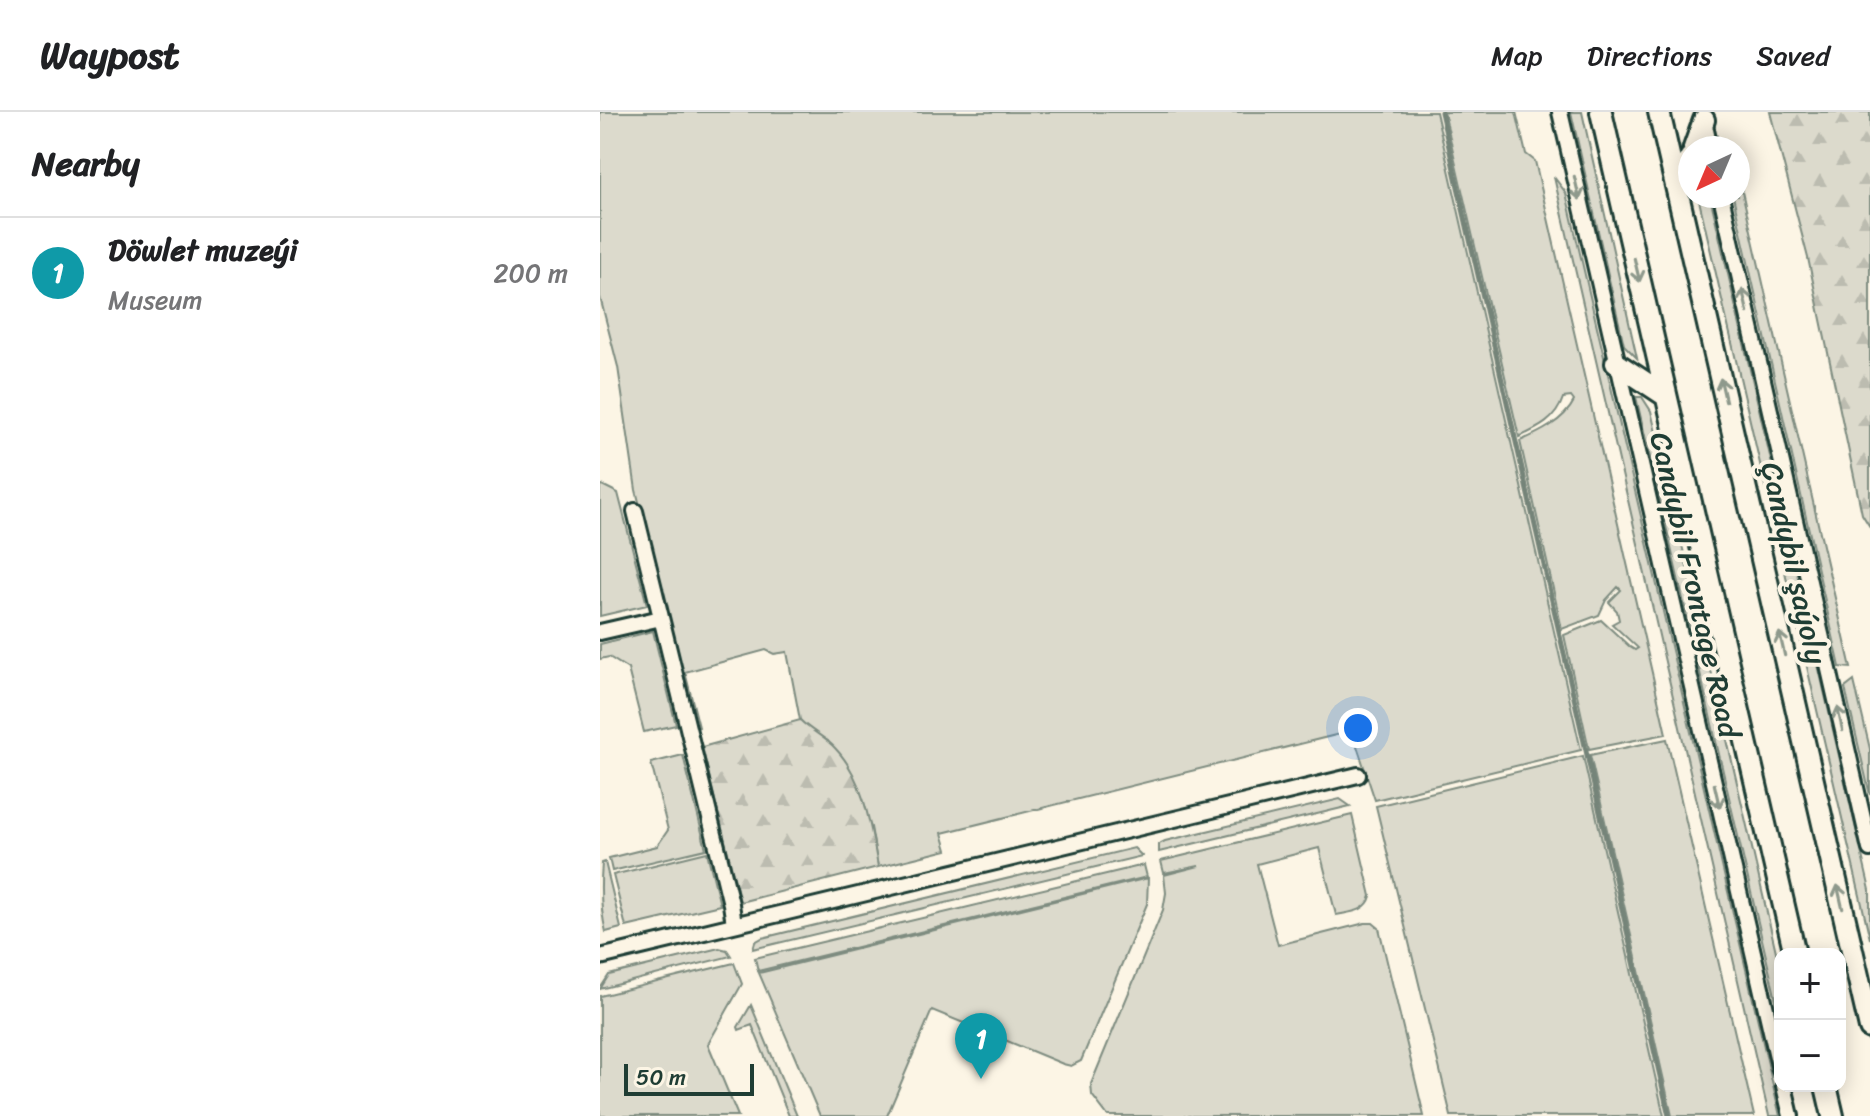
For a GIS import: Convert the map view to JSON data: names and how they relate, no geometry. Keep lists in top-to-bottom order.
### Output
{
  "streets": {
    "main road": ["Çandybil şaýoly"],
    "street": ["Candybil Frontage Road"]
  },
  "one_way": ["Candybil Frontage Road"],
  "scale_bar": "50 m",
  "north": "bottom left",
  "page": {
    "header": "Waypost",
    "nav": ["Map", "Directions", "Saved"],
    "heading": "Nearby",
    "list": [
      {
        "mark": "1",
        "name": "Döwlet muzeýi",
        "note": "Museum",
        "value": "200 m"
      }
    ],
    "map_buttons": ["+", "−"],
    "pins": "1",
    "scale": "50 m"
  }
}
